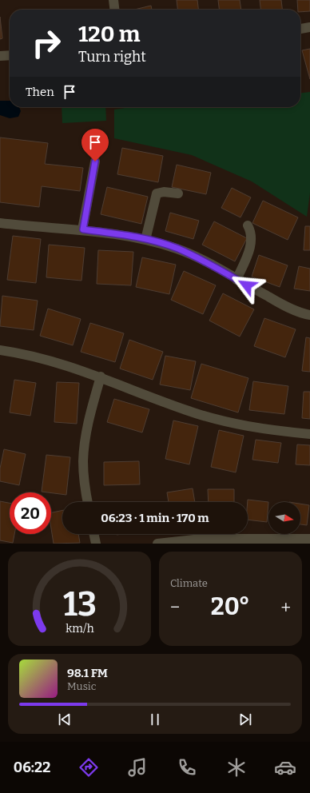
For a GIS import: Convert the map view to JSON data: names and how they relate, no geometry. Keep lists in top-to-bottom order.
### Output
{
  "north": "right",
  "page": {
    "turn": ["120 m", "Turn right"],
    "then": "Then",
    "limit": "20",
    "trip": "06:23 · 1 min · 170 m",
    "tile": "Climate",
    "heat": ["−", "20°", "+"],
    "song": ["98.1 FM", "Music"],
    "tabs": "06:22",
    "gauge": ["13", "km/h"]
  }
}
